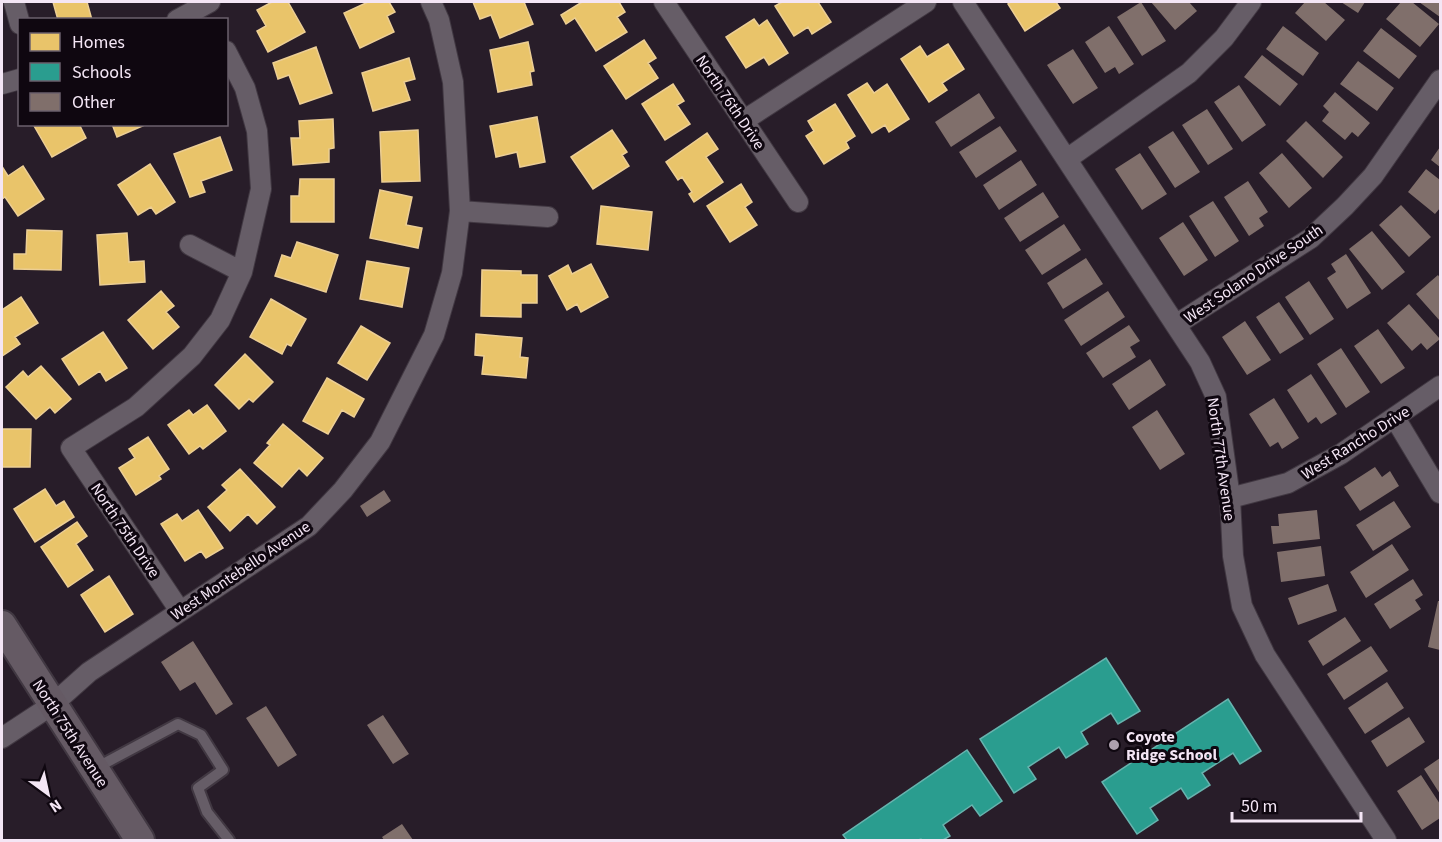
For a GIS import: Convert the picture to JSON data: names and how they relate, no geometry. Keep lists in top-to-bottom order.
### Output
{
  "streets": {
    "main road": ["North 75th Avenue"],
    "street": [
      "North 76th Drive",
      "West Solano Drive South",
      "West Rancho Drive",
      "North 77th Avenue",
      "North 75th Drive",
      "West Montebello Avenue"
    ]
  },
  "crossings": [
    ["West Solano Drive South", "North 77th Avenue"],
    ["West Rancho Drive", "North 77th Avenue"],
    ["North 75th Drive", "West Montebello Avenue"],
    ["West Montebello Avenue", "North 75th Avenue"]
  ],
  "places": ["Coyote Ridge School"],
  "legend": ["Homes", "Schools", "Other"],
  "scale_bar": "50 m",
  "north": "bottom right"
}
